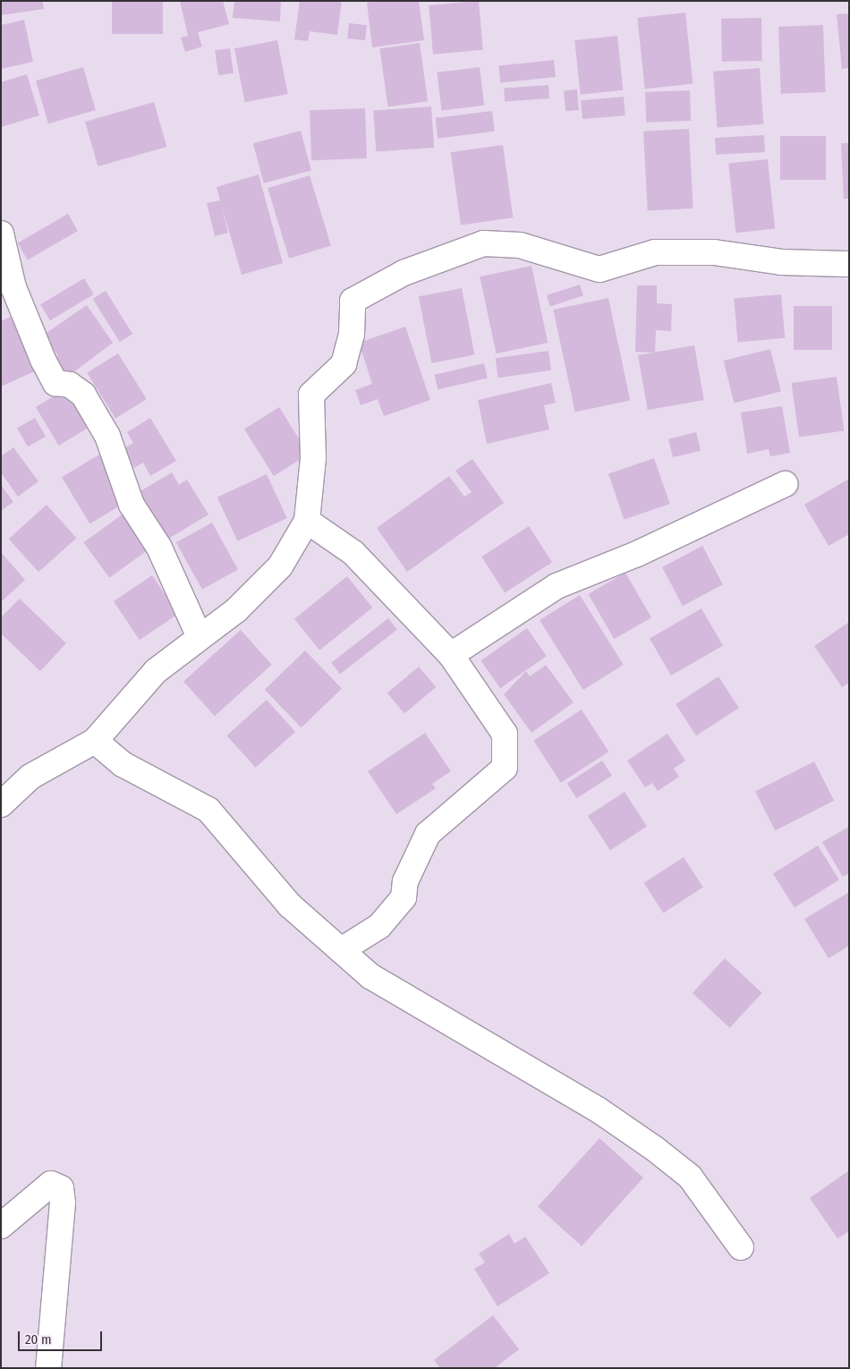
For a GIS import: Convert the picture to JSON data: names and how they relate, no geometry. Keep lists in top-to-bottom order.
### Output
{
  "scale_bar": "20 m"
}
